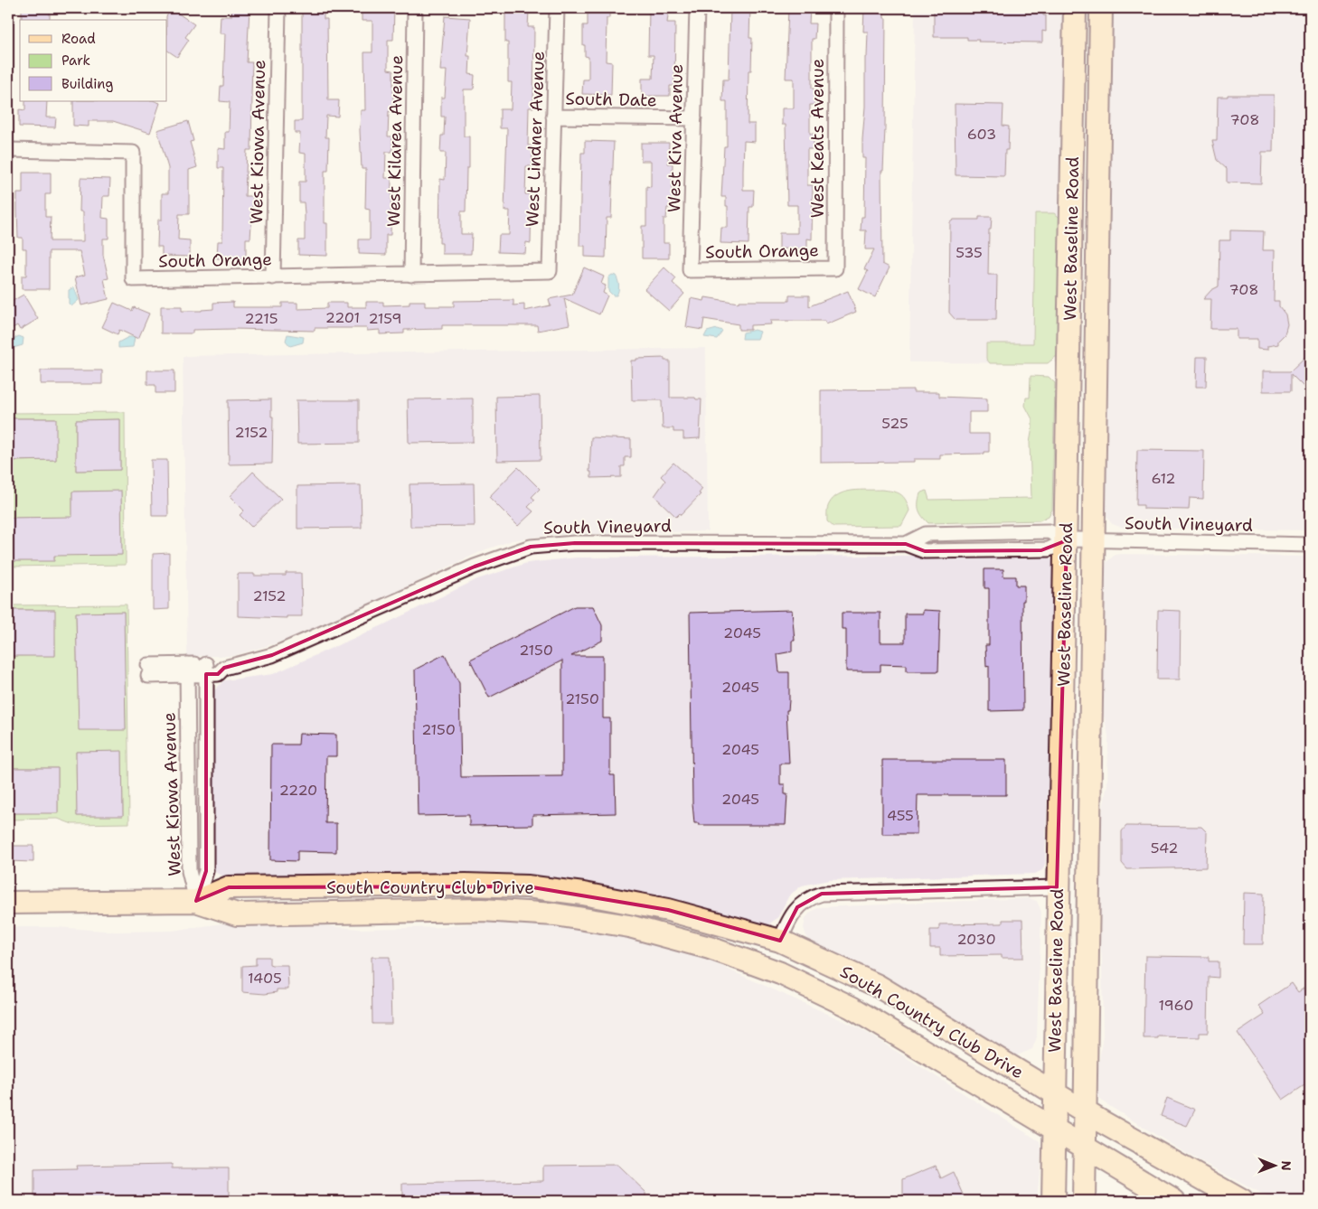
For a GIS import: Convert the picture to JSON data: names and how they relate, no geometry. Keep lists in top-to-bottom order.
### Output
{
  "streets": {
    "main road": ["West Baseline Road", "South Country Club Drive"],
    "street": [
      "South Date",
      "West Kiva Avenue",
      "West Keats Avenue",
      "West Lindner Avenue",
      "West Kilarea Avenue",
      "West Kiowa Avenue",
      "South Orange",
      "South Vineyard"
    ]
  },
  "crossings": [
    ["South Date", "West Kiva Avenue"],
    ["South Date", "West Lindner Avenue"],
    ["West Kiva Avenue", "South Orange"],
    ["West Keats Avenue", "South Orange"],
    ["West Lindner Avenue", "South Orange"],
    ["West Kilarea Avenue", "South Orange"],
    ["West Kiowa Avenue", "South Orange"],
    ["West Kiowa Avenue", "South Vineyard"],
    ["West Kiowa Avenue", "South Country Club Drive"],
    ["West Baseline Road", "South Vineyard"],
    ["West Baseline Road", "South Country Club Drive"]
  ],
  "house_numbers": [
    "708",
    "603",
    "535",
    "708",
    "2201",
    "2215",
    "2159",
    "525",
    "2152",
    "612",
    "2152",
    "2045",
    "2150",
    "2045",
    "2150",
    "2150",
    "2045",
    "2220",
    "2045",
    "455",
    "542",
    "2030",
    "1405",
    "1960"
  ],
  "legend": ["Road", "Park", "Building"],
  "north": "right"
}
